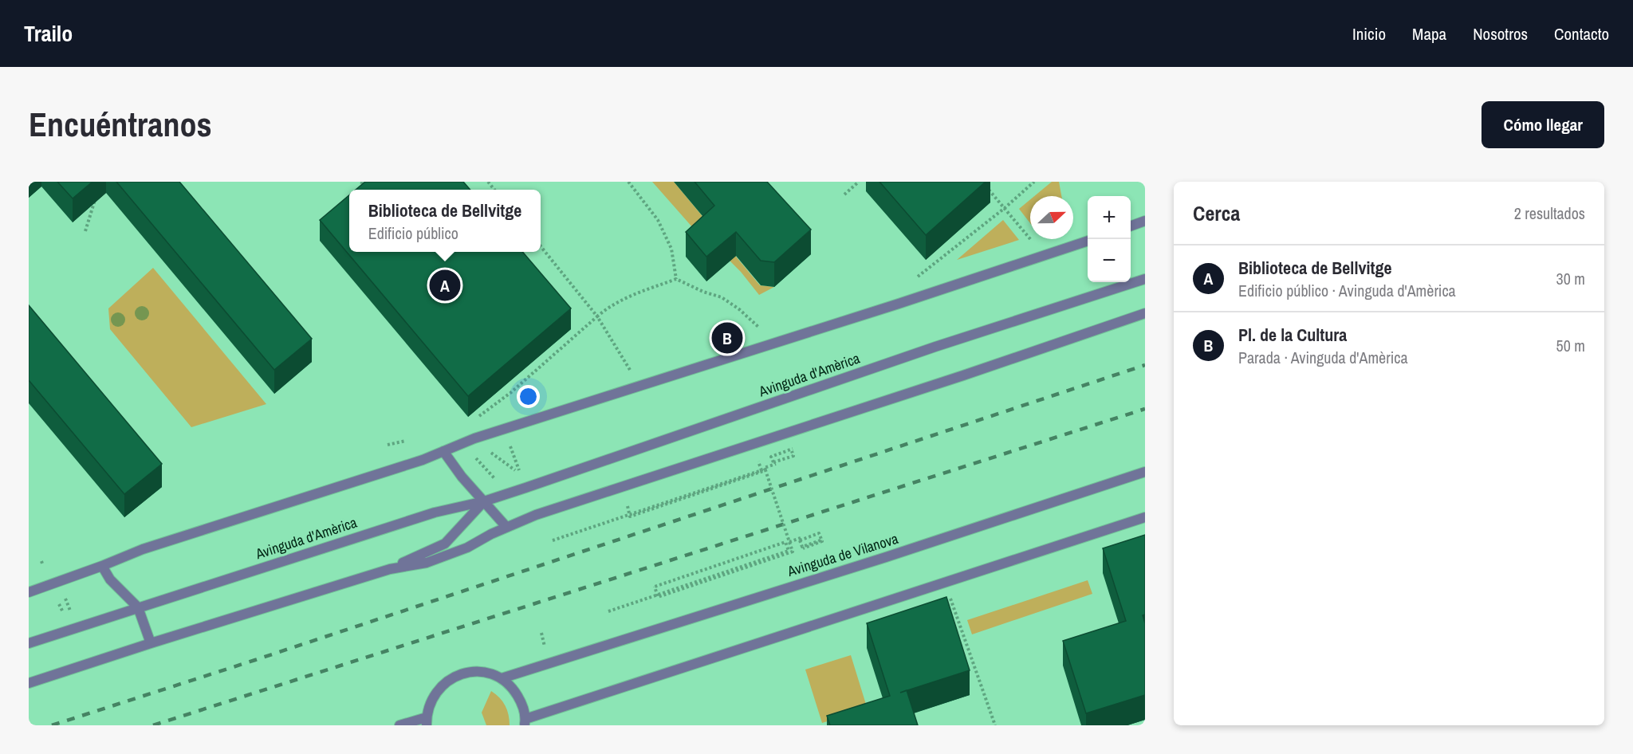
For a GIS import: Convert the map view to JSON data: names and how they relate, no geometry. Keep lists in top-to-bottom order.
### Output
{
  "streets": {
    "street": ["Avinguda d'Amèrica", "Avinguda de Vilanova"]
  },
  "north": "right",
  "page": {
    "header": "Trailo",
    "nav": [
      "Inicio",
      "Mapa",
      "Nosotros",
      "Contacto"
    ],
    "buttons": "Cómo llegar",
    "title": "Encuéntranos",
    "heading": ["Cerca", "2 resultados"],
    "popup": ["Biblioteca de Bellvitge", "Edificio público"],
    "map_buttons": ["+", "−"],
    "list": [
      {
        "mark": "A",
        "name": "Biblioteca de Bellvitge",
        "note": "Edificio público · Avinguda d'Amèrica",
        "value": "30 m"
      },
      {
        "mark": "B",
        "name": "Pl. de la Cultura",
        "note": "Parada · Avinguda d'Amèrica",
        "value": "50 m"
      }
    ],
    "pins": ["A", "B"]
  }
}
